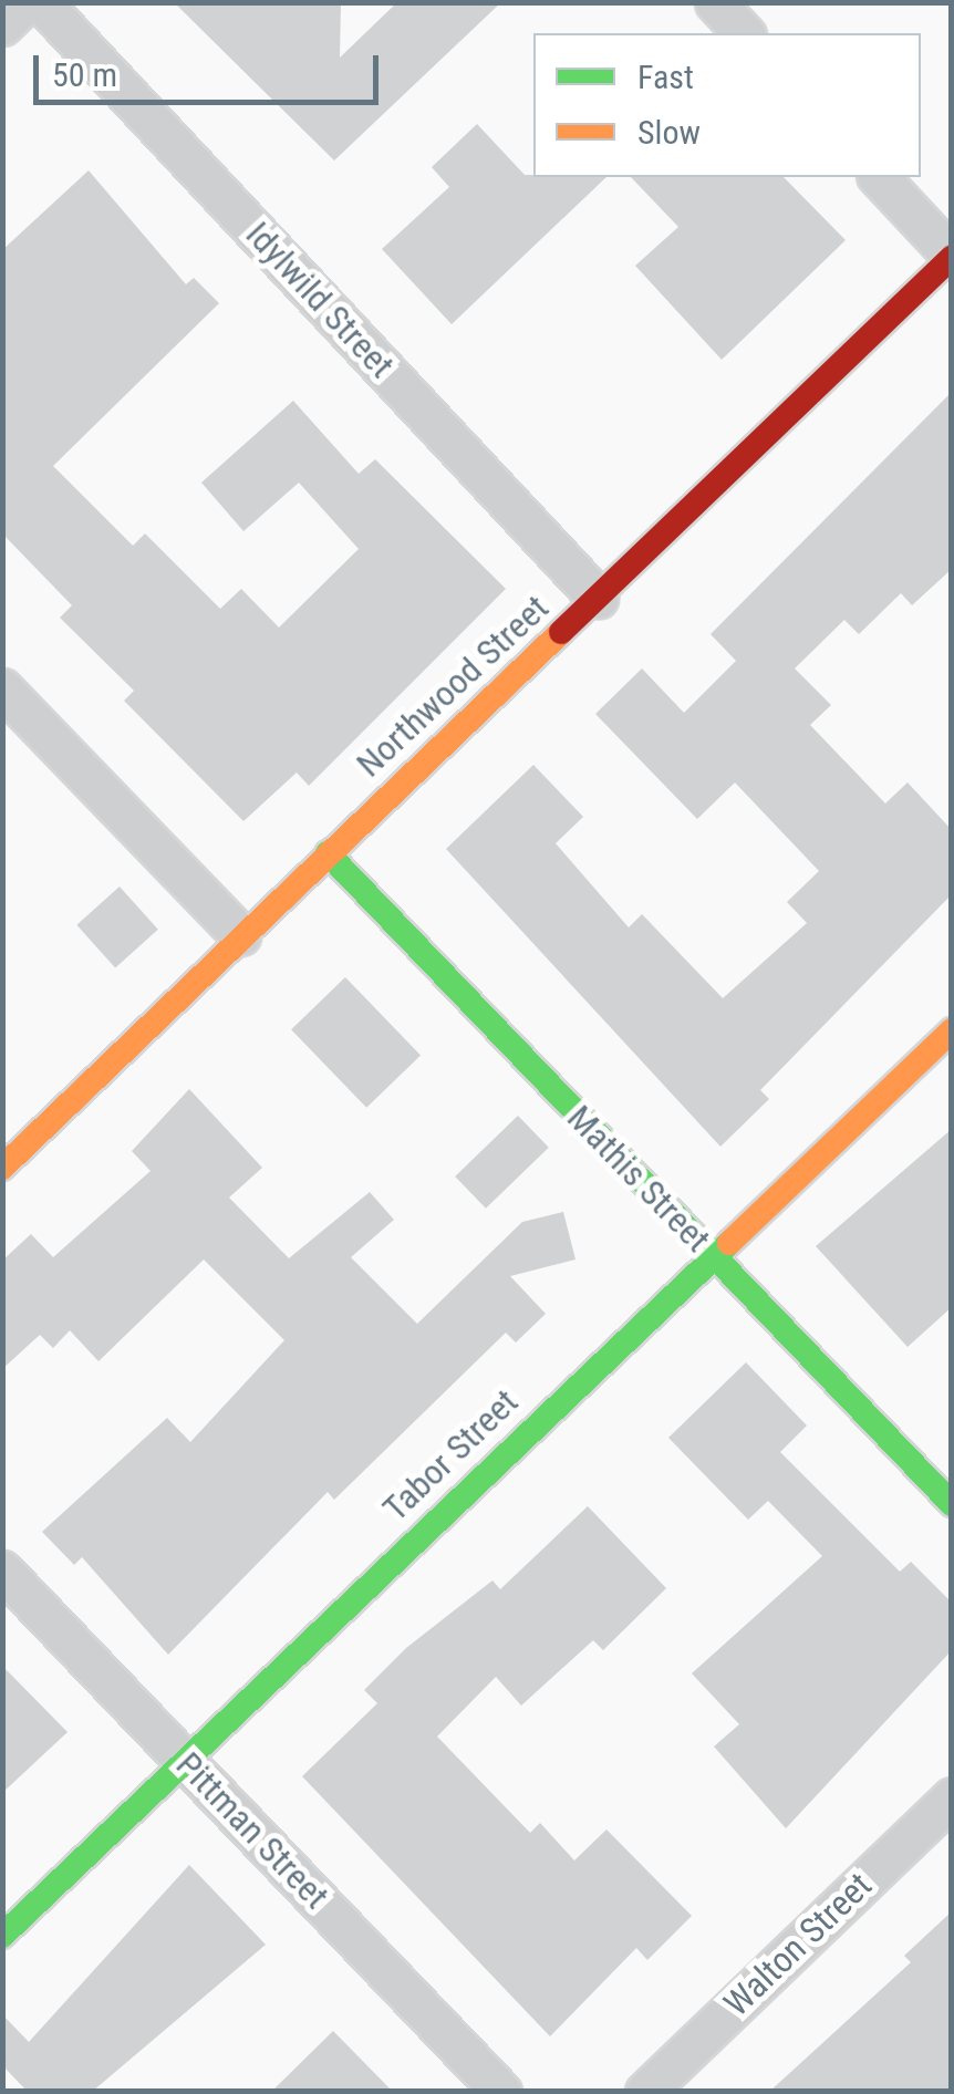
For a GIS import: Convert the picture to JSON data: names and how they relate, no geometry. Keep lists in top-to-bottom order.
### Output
{
  "streets": {
    "street": [
      "Idylwild Street",
      "Northwood Street",
      "Mathis Street",
      "Tabor Street",
      "Pittman Street",
      "Walton Street"
    ]
  },
  "crossings": [
    ["Idylwild Street", "Northwood Street"],
    ["Northwood Street", "Mathis Street"],
    ["Mathis Street", "Tabor Street"],
    ["Tabor Street", "Pittman Street"]
  ],
  "legend": ["Fast", "Slow"],
  "scale_bar": "50 m"
}
